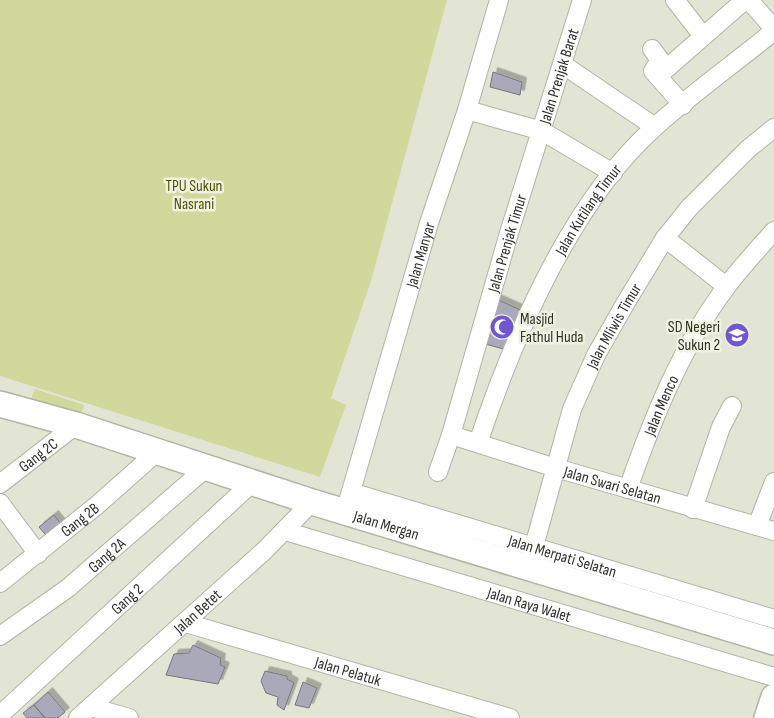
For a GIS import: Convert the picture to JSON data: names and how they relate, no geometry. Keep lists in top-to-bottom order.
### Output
{
  "streets": {
    "street": [
      "Jalan Prenjak Barat",
      "Jalan Kutilang Timur",
      "Jalan Prenjak Timur",
      "Jalan Manyar",
      "Jalan Mliwis Timur",
      "Jalan Menco",
      "Gang 2C",
      "Jalan Swari Selatan",
      "Gang 2B",
      "Jalan Mergan",
      "Gang 2A",
      "Jalan Merpati Selatan",
      "Gang 2",
      "Jalan Raya Walet",
      "Jalan Betet",
      "Jalan Pelatuk"
    ]
  },
  "crossings": [
    ["Jalan Prenjak Barat", "Jalan Kutilang Timur"],
    ["Jalan Prenjak Barat", "Jalan Prenjak Timur"],
    ["Jalan Kutilang Timur", "Jalan Swari Selatan"],
    ["Jalan Prenjak Timur", "Jalan Swari Selatan"],
    ["Jalan Manyar", "Jalan Mergan"],
    ["Jalan Mliwis Timur", "Jalan Swari Selatan"],
    ["Jalan Mliwis Timur", "Jalan Mergan"],
    ["Jalan Mliwis Timur", "Jalan Merpati Selatan"],
    ["Jalan Menco", "Jalan Swari Selatan"],
    ["Gang 2C", "Jalan Mergan"],
    ["Gang 2B", "Jalan Mergan"],
    ["Jalan Mergan", "Gang 2A"],
    ["Jalan Mergan", "Jalan Merpati Selatan"],
    ["Jalan Mergan", "Gang 2"],
    ["Jalan Mergan", "Jalan Betet"],
    ["Jalan Raya Walet", "Jalan Betet"],
    ["Jalan Betet", "Jalan Pelatuk"]
  ],
  "parks": ["TPU Sukun Nasrani"],
  "places": {
    "mosque": ["Masjid Fathul Huda"],
    "school or university": ["SD Negeri Sukun 2"]
  }
}
